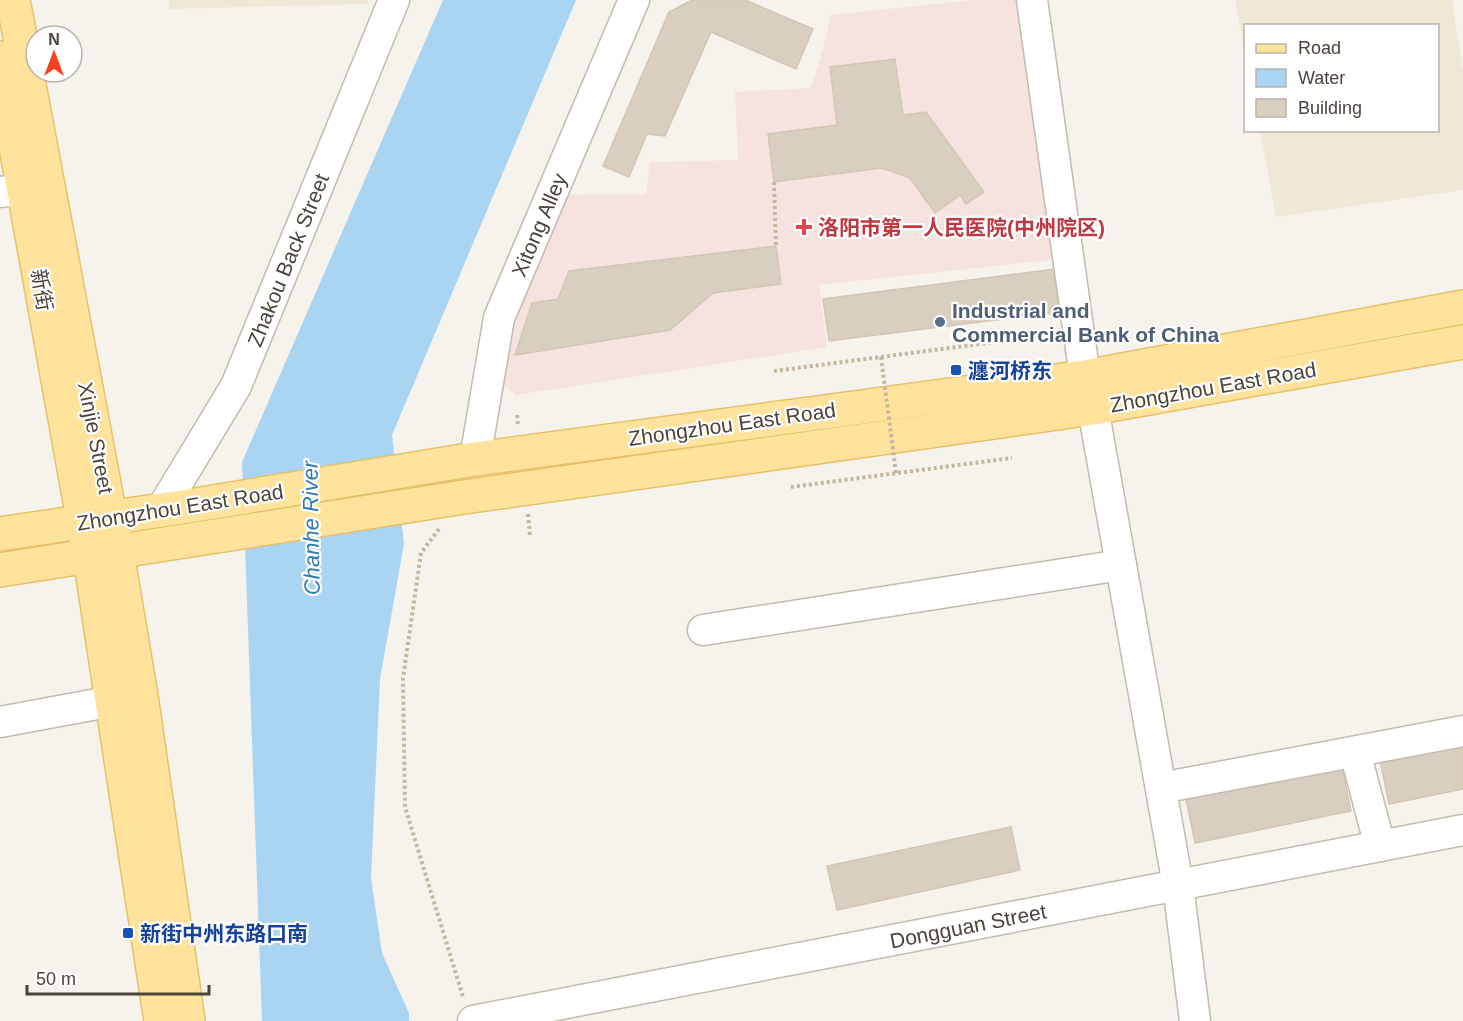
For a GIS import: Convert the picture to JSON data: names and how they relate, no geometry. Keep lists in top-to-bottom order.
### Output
{
  "streets": {
    "main road": ["新街", "Zhongzhou East Road", "Xinjie Street"],
    "street": ["Xitong Alley", "Zhakou Back Street", "Dongguan Street"]
  },
  "crossings": [
    ["Xitong Alley", "Zhongzhou East Road"],
    ["Zhakou Back Street", "Zhongzhou East Road"],
    ["新街", "Zhongzhou East Road"],
    ["新街", "Xinjie Street"],
    ["Zhongzhou East Road", "Xinjie Street"]
  ],
  "water": ["Chanhe River"],
  "places": {
    "health": ["洛阳市第一人民医院(中州院区)"],
    "other": ["Industrial and Commercial Bank of China"],
    "transit": ["瀍河桥东", "新街中州东路口南"]
  },
  "legend": ["Road", "Water", "Building"],
  "scale_bar": "50 m",
  "north": "top"
}
